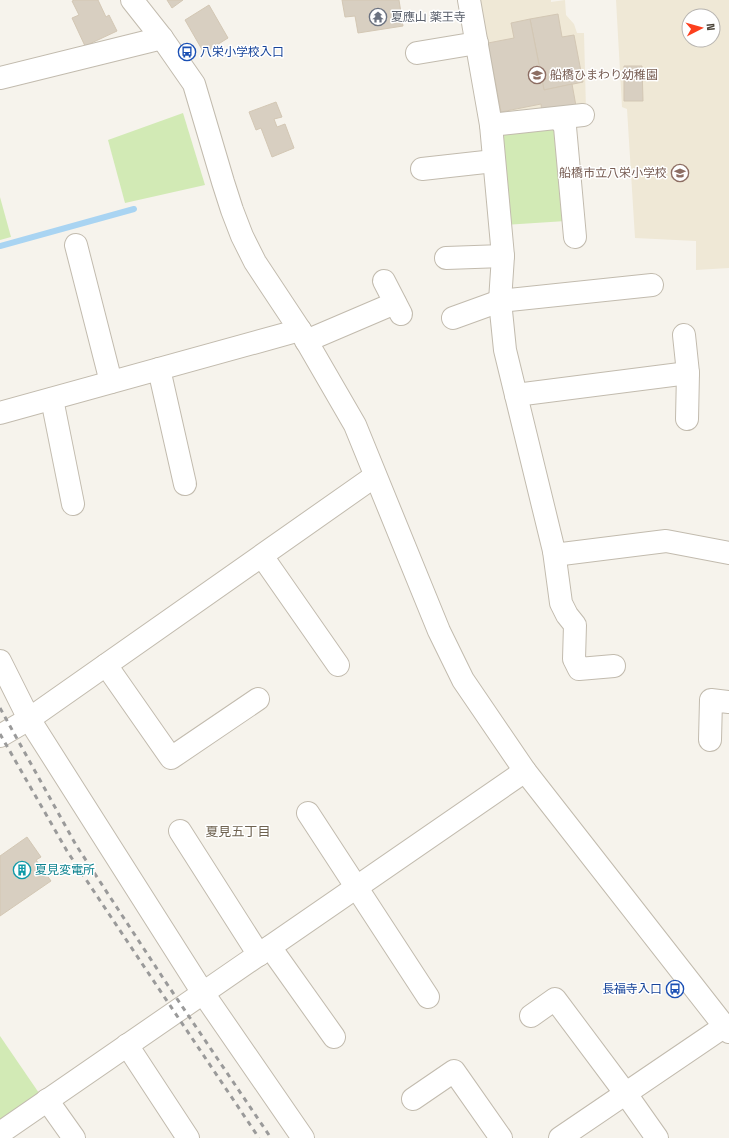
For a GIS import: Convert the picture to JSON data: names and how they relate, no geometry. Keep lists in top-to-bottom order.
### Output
{
  "districts": ["夏見五丁目"],
  "places": {
    "temple": ["夏應山 薬王寺"],
    "bus stop": ["八栄小学校入口", "長福寺入口"],
    "school or university": ["船橋ひまわり幼稚園", "船橋市立八栄小学校"],
    "building": ["夏見変電所"]
  },
  "north": "right"
}
